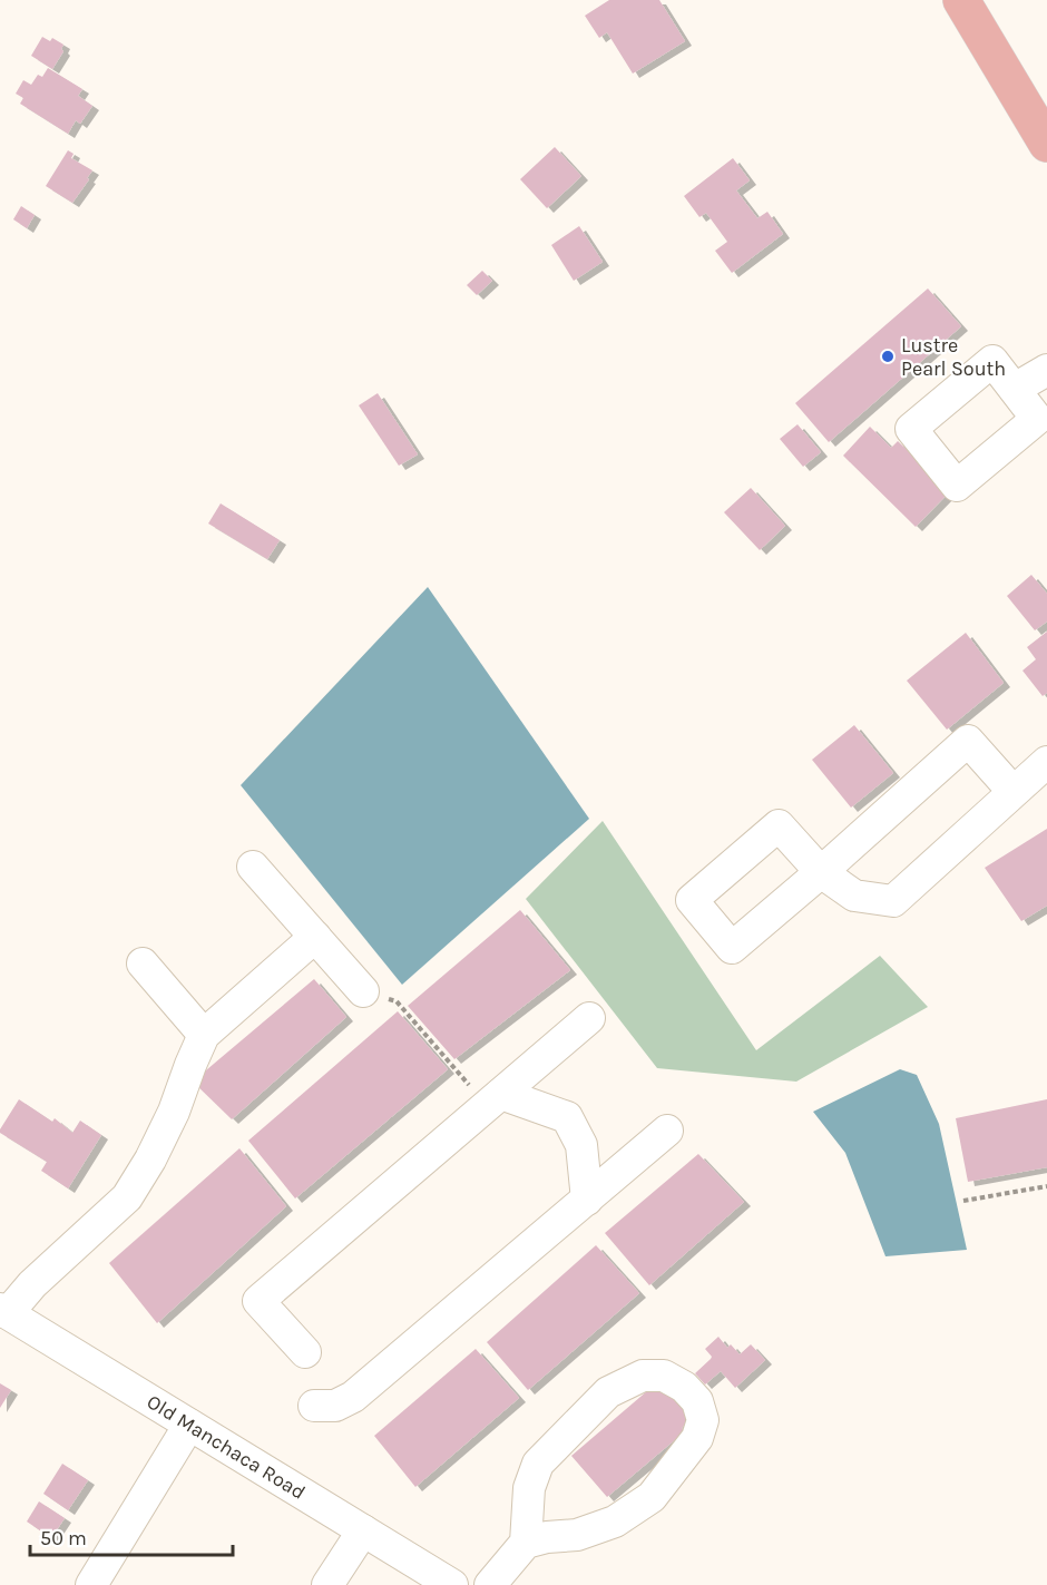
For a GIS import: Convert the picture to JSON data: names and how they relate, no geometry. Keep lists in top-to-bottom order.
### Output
{
  "streets": {
    "street": ["Old Manchaca Road"]
  },
  "places": ["Lustre Pearl South"],
  "scale_bar": "50 m"
}
